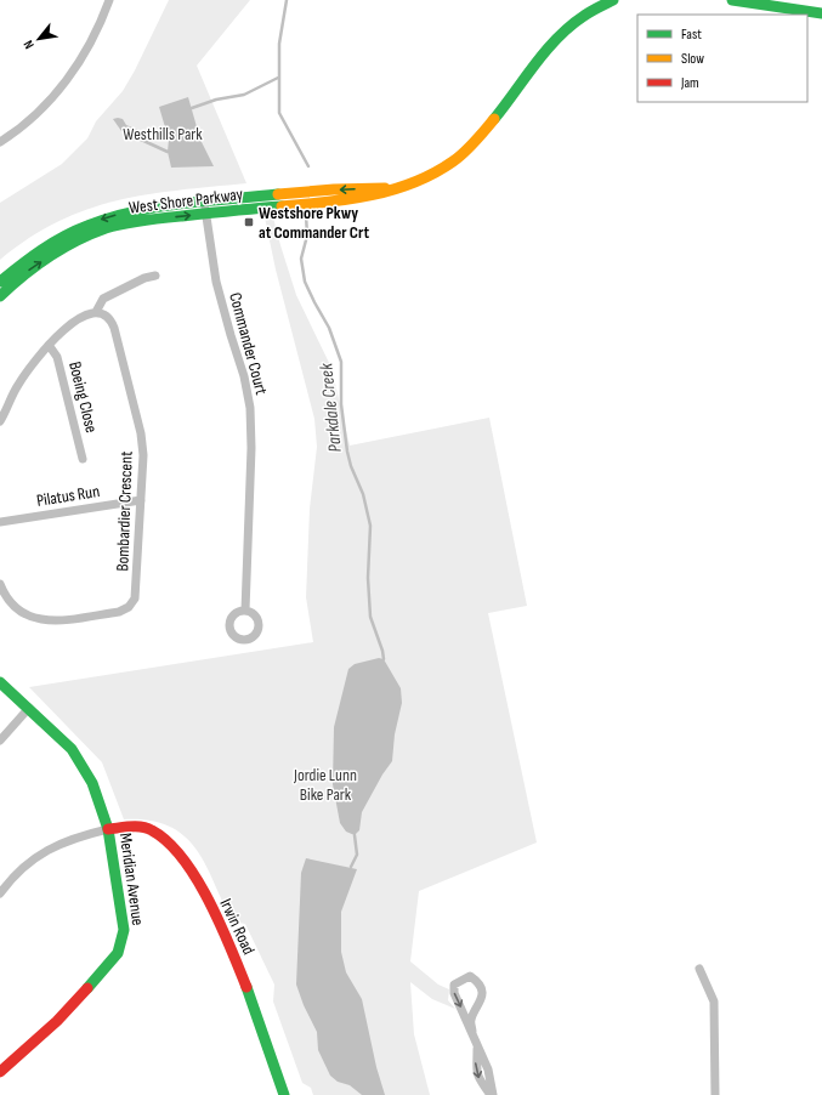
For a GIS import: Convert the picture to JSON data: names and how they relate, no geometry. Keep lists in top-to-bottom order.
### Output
{
  "streets": {
    "main road": ["West Shore Parkway", "Meridian Avenue", "Irwin Road"],
    "street": [
      "Commander Court",
      "Boeing Close",
      "Pilatus Run",
      "Bombardier Crescent"
    ]
  },
  "crossings": [
    ["West Shore Parkway", "Commander Court"],
    ["Pilatus Run", "Bombardier Crescent"],
    ["Meridian Avenue", "Irwin Road"]
  ],
  "water": ["Parkdale Creek"],
  "parks": ["Westhills Park", "Jordie Lunn Bike Park"],
  "places": {
    "transit": ["Westshore Pkwy at Commander Crt"]
  },
  "legend": ["Fast", "Slow", "Jam"],
  "north": "bottom left"
}
